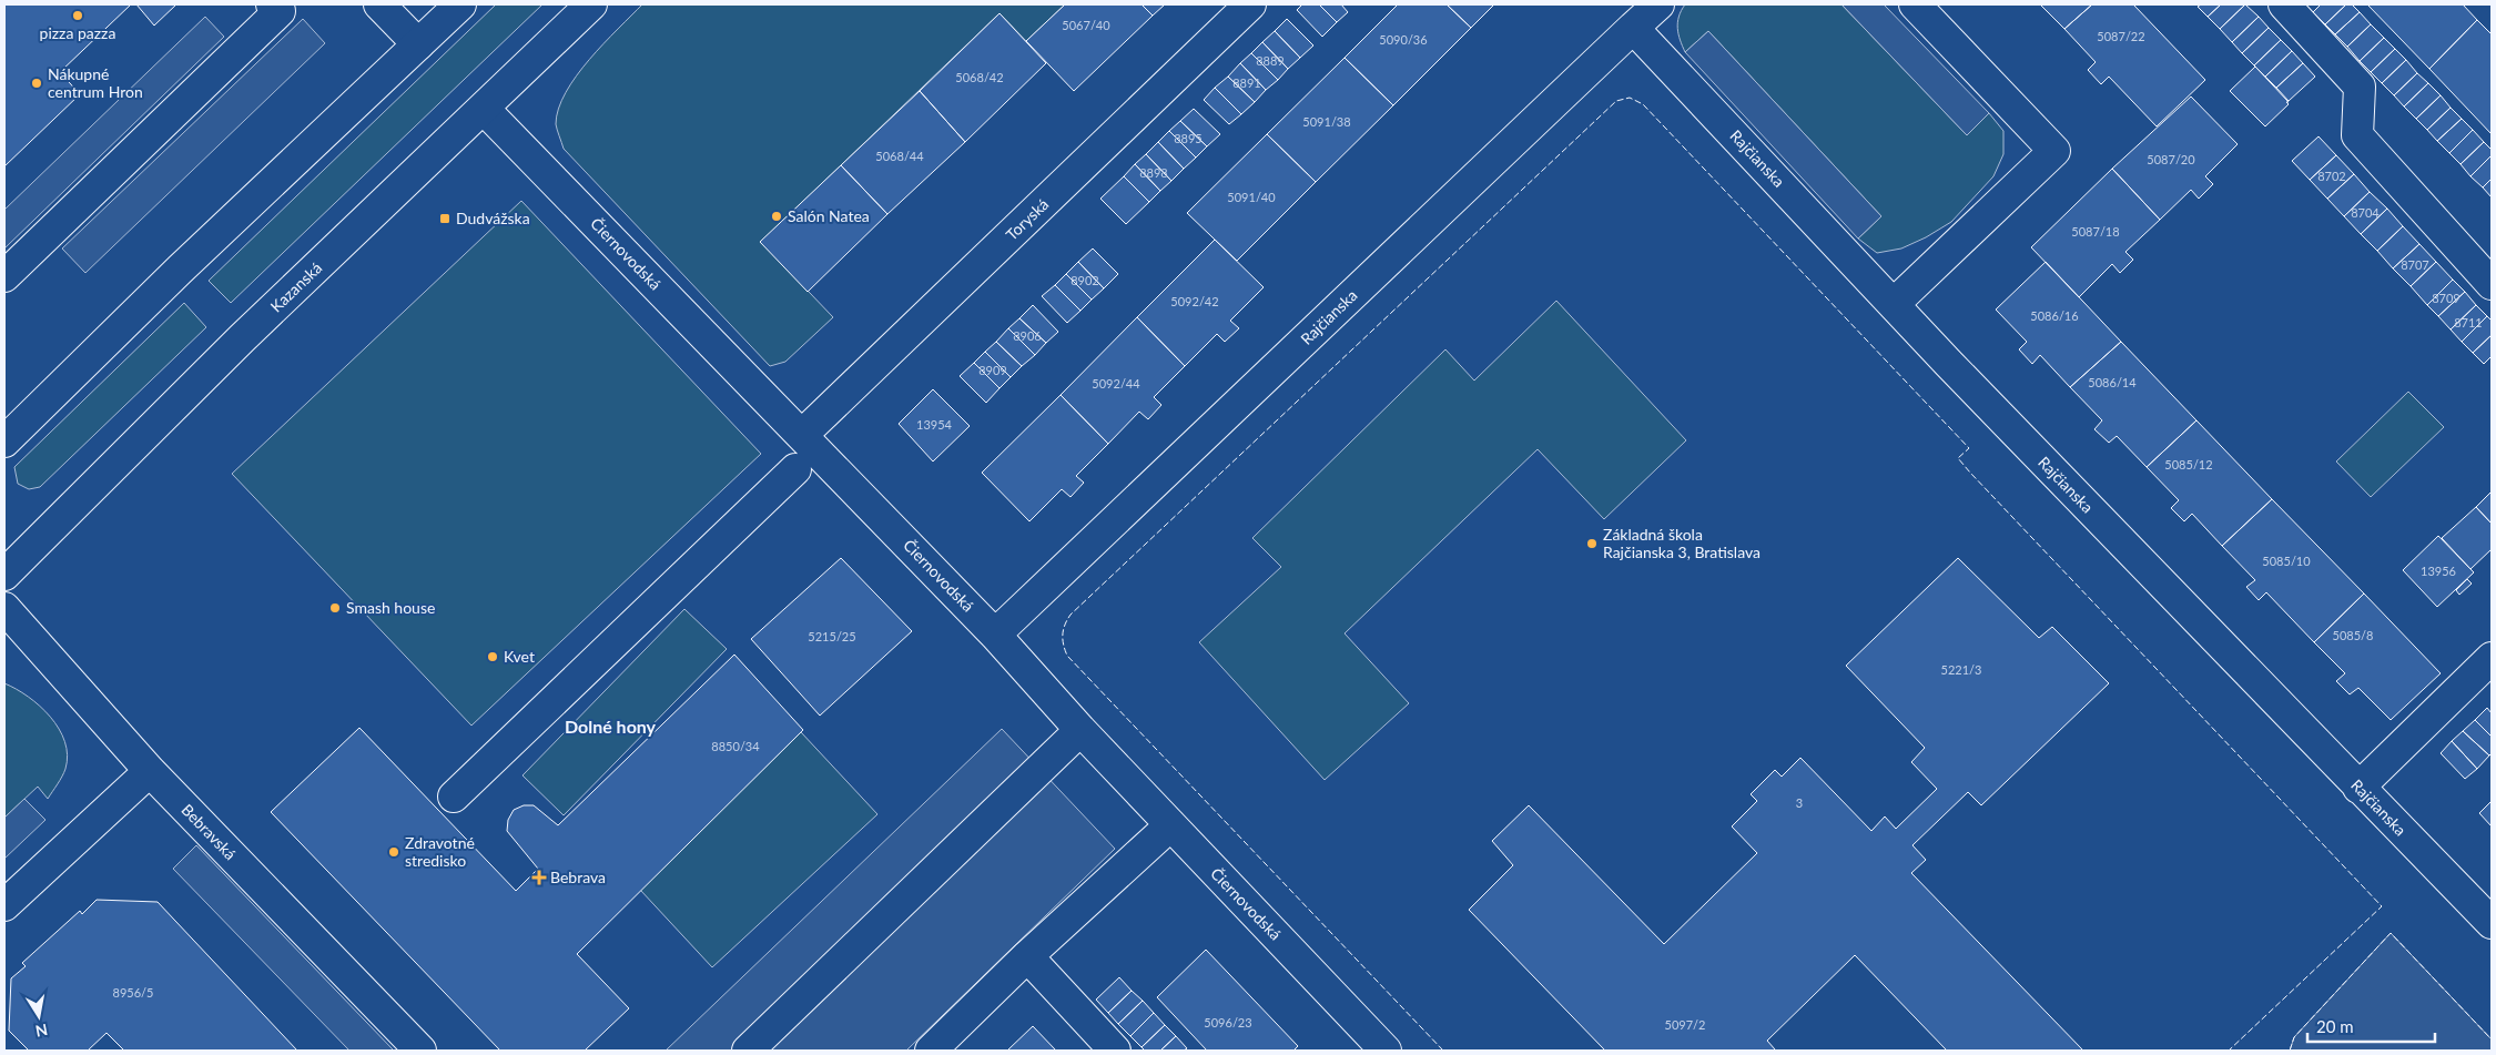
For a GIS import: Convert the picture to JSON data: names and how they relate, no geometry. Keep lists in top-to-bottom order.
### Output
{
  "streets": {
    "street": [
      "Rajčianska",
      "Toryská",
      "Čiernovodská",
      "Kazanská",
      "Bebravská"
    ]
  },
  "crossings": [
    ["Rajčianska", "Čiernovodská"],
    ["Toryská", "Čiernovodská"],
    ["Čiernovodská", "Kazanská"]
  ],
  "districts": ["Dolné hony"],
  "places": {
    "other": [
      "pizza pazza",
      "Nákupné centrum Hron",
      "Salón Natea",
      "Základná škola Rajčianska 3, Bratislava",
      "Smash house",
      "Kvet",
      "Zdravotné stredisko"
    ],
    "transit": ["Dudvážska"],
    "health": ["Bebrava"]
  },
  "house_numbers": [
    "5067/40",
    "5087/22",
    "5090/36",
    "8889",
    "5068/42",
    "8891",
    "5091/38",
    "8895",
    "5068/44",
    "5087/20",
    "8898",
    "8702",
    "5091/40",
    "8704",
    "5087/18",
    "8707",
    "8902",
    "8709",
    "5092/42",
    "5086/16",
    "8711",
    "8906",
    "8909",
    "5086/14",
    "5092/44",
    "13954",
    "5085/12",
    "5085/10",
    "13956",
    "5085/8",
    "5215/25",
    "5221/3",
    "8850/34",
    "3",
    "8956/5",
    "5096/23",
    "5097/2"
  ],
  "scale_bar": "20 m",
  "north": "bottom"
}
